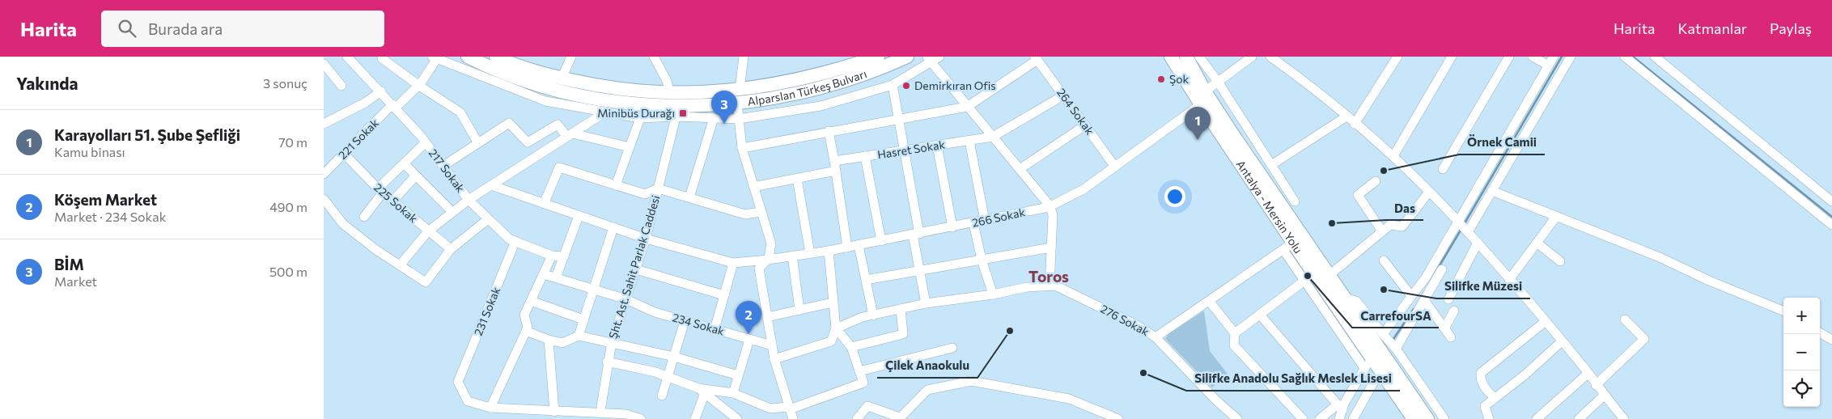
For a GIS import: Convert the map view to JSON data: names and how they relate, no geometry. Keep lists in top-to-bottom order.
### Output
{
  "streets": {
    "highway": ["Alparslan Türkeş Bulvarı", "Antalya - Mersin Yolu"],
    "street": [
      "264 Sokak",
      "221 Sokak",
      "Hasret Sokak",
      "217 Sokak",
      "225 Sokak",
      "266 Sokak",
      "Şht. Ast. Sahit Parlak Caddesi",
      "231 Sokak",
      "276 Sokak",
      "234 Sokak"
    ]
  },
  "crossings": [
    ["Alparslan Türkeş Bulvarı", "Şht. Ast. Sahit Parlak Caddesi"],
    ["264 Sokak", "Hasret Sokak"],
    ["264 Sokak", "266 Sokak"],
    ["221 Sokak", "217 Sokak"],
    ["221 Sokak", "225 Sokak"],
    ["217 Sokak", "231 Sokak"],
    ["Antalya - Mersin Yolu", "266 Sokak"],
    ["Şht. Ast. Sahit Parlak Caddesi", "234 Sokak"]
  ],
  "districts": ["Toros"],
  "places": {
    "other": [
      "Şok",
      "Demirkıran Ofis",
      "Örnek Camii",
      "Das",
      "CarrefourSA",
      "Silifke Müzesi",
      "Çilek Anaokulu",
      "Silifke Anadolu Sağlık Meslek Lisesi"
    ],
    "transit": ["Minibüs Durağı"]
  },
  "page": {
    "header": "Harita",
    "search": "Burada ara",
    "nav": ["Harita", "Katmanlar", "Paylaş"],
    "heading": ["Yakında", "3 sonuç"],
    "pins": ["3", "1", "2"],
    "list": [
      {
        "mark": "1",
        "name": "Karayolları 51. Şube Şefliği",
        "note": "Kamu binası",
        "value": "70 m"
      },
      {
        "mark": "2",
        "name": "Köşem Market",
        "note": "Market · 234 Sokak",
        "value": "490 m"
      },
      {
        "mark": "3",
        "name": "BİM",
        "note": "Market",
        "value": "500 m"
      }
    ],
    "map_buttons": ["+", "−"]
  }
}
